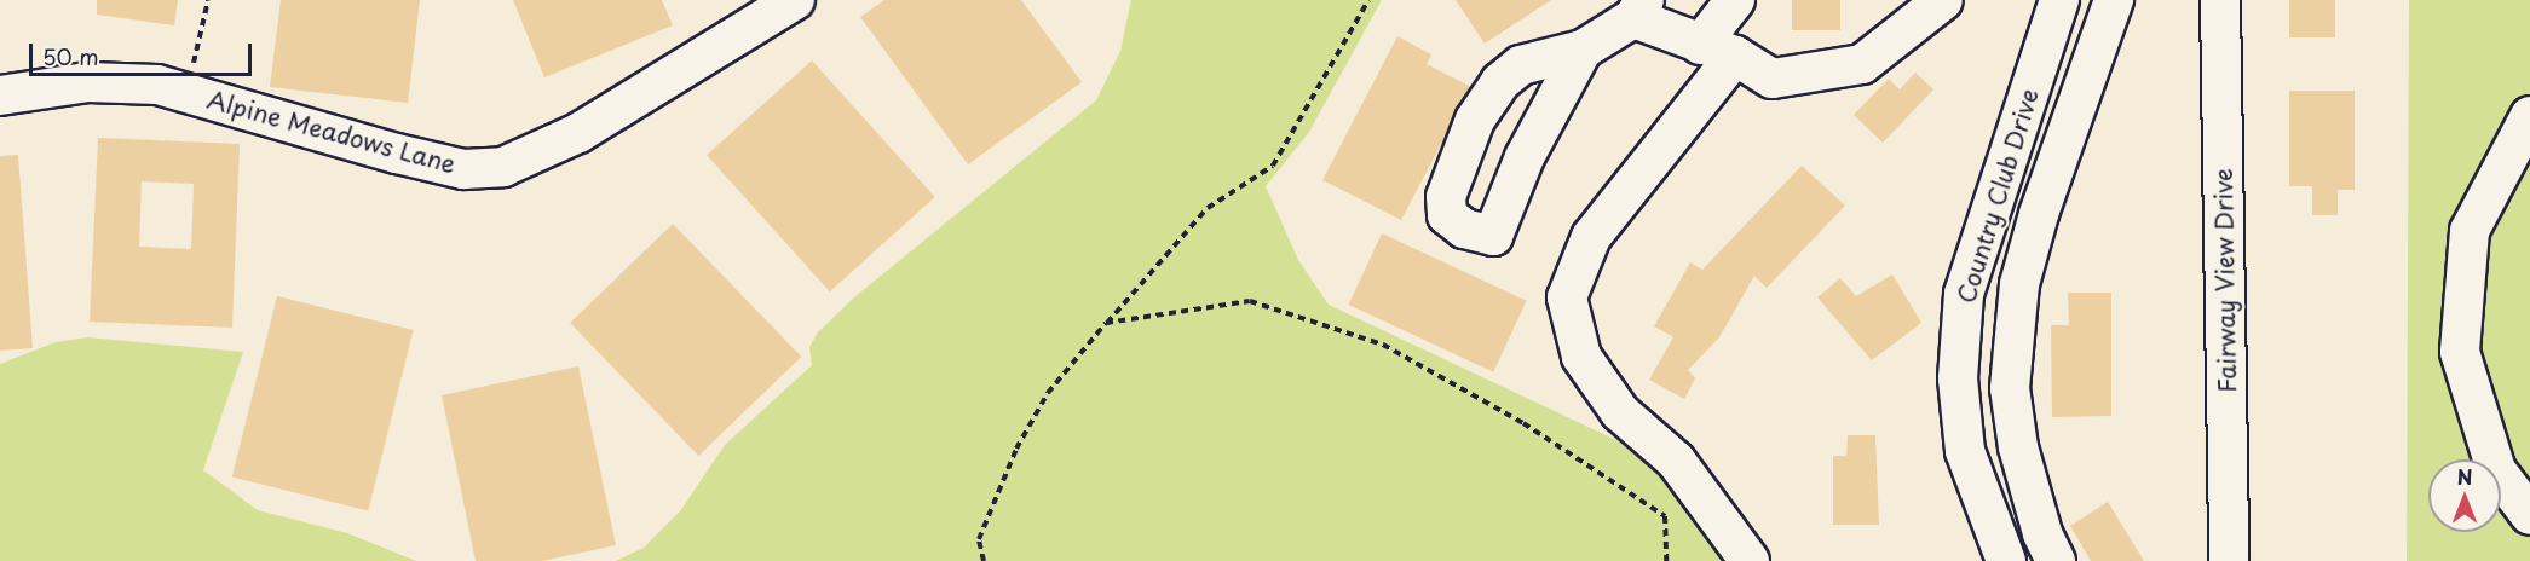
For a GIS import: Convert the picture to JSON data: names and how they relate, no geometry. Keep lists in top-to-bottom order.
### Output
{
  "streets": {
    "street": ["Alpine Meadows Lane", "Country Club Drive", "Fairway View Drive"]
  },
  "scale_bar": "50 m",
  "north": "top"
}
